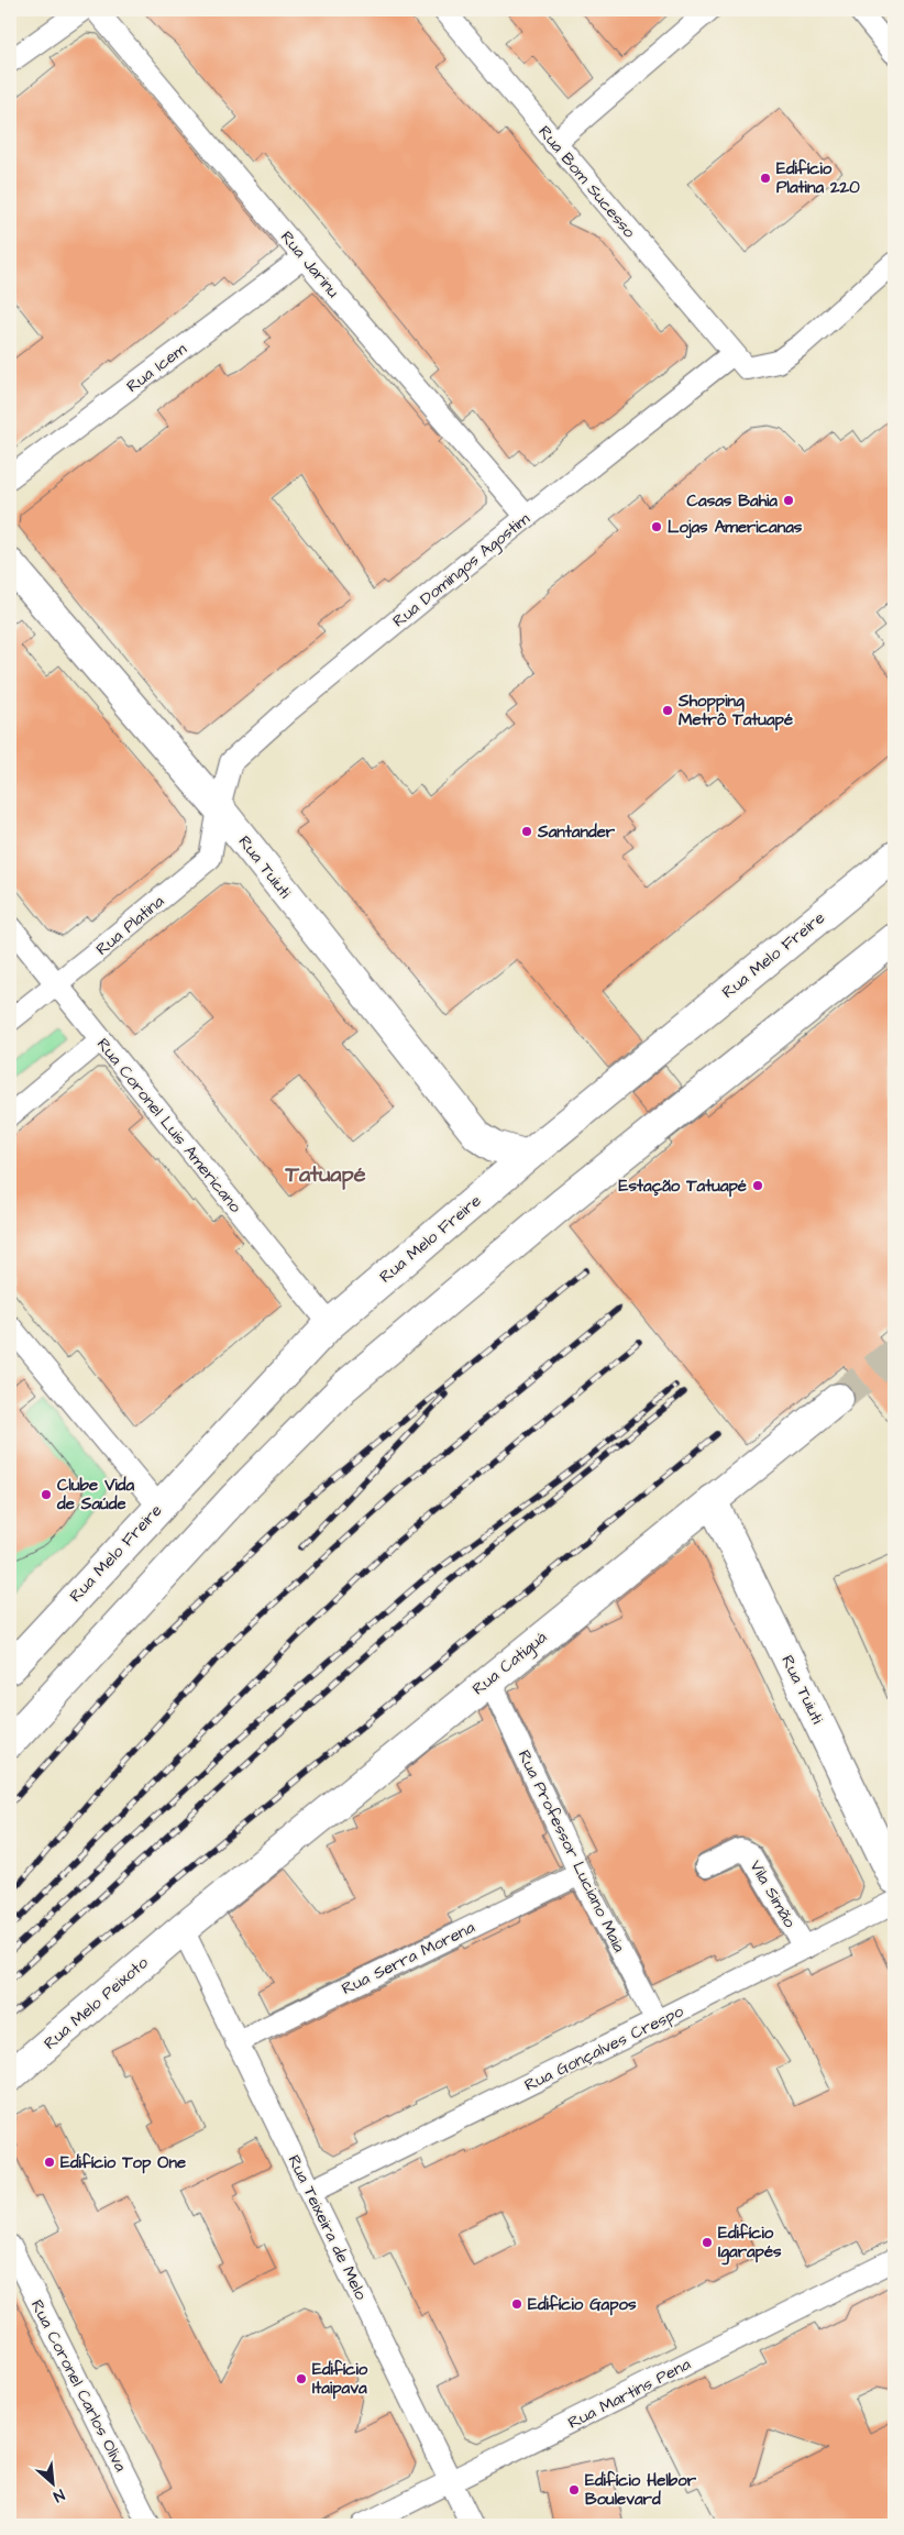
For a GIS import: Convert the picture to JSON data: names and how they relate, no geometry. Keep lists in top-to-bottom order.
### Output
{
  "streets": {
    "main road": [
      "Rua Tuiuti",
      "Rua Melo Freire",
      "Rua Catiguá",
      "Rua Melo Peixoto"
    ],
    "street": [
      "Rua Bom Sucesso",
      "Rua Jarinu",
      "Rua Icem",
      "Rua Domingos Agostim",
      "Rua Platina",
      "Rua Coronel Luis Americano",
      "Rua Professor Luciano Maia",
      "Vila Simão",
      "Rua Serra Morena",
      "Rua Gonçalves Crespo",
      "Rua Teixeira de Melo",
      "Rua Coronel Carlos Oliva",
      "Rua Martins Pena"
    ]
  },
  "crossings": [
    ["Rua Bom Sucesso", "Rua Domingos Agostim"],
    ["Rua Jarinu", "Rua Icem"],
    ["Rua Jarinu", "Rua Domingos Agostim"],
    ["Rua Domingos Agostim", "Rua Tuiuti"],
    ["Rua Domingos Agostim", "Rua Platina"],
    ["Rua Tuiuti", "Rua Platina"],
    ["Rua Tuiuti", "Rua Melo Freire"],
    ["Rua Tuiuti", "Rua Catiguá"],
    ["Rua Platina", "Rua Coronel Luis Americano"],
    ["Rua Melo Freire", "Rua Coronel Luis Americano"],
    ["Rua Catiguá", "Rua Professor Luciano Maia"],
    ["Rua Catiguá", "Rua Melo Peixoto"],
    ["Rua Catiguá", "Rua Teixeira de Melo"],
    ["Rua Professor Luciano Maia", "Rua Serra Morena"],
    ["Rua Professor Luciano Maia", "Rua Gonçalves Crespo"],
    ["Vila Simão", "Rua Gonçalves Crespo"],
    ["Rua Serra Morena", "Rua Teixeira de Melo"],
    ["Rua Melo Peixoto", "Rua Teixeira de Melo"],
    ["Rua Gonçalves Crespo", "Rua Teixeira de Melo"],
    ["Rua Teixeira de Melo", "Rua Martins Pena"]
  ],
  "districts": ["Tatuapé"],
  "places": [
    "Edifício Platina 220",
    "Casas Bahia",
    "Lojas Americanas",
    "Shopping Metrô Tatuapé",
    "Santander",
    "Estação Tatuapé",
    "Clube Vida de Saúde",
    "Edifício Top One",
    "Edifício Igarapés",
    "Edifício Gapos",
    "Edifício Itaipava",
    "Edifício Helbor Boulevard"
  ],
  "north": "bottom right"
}
